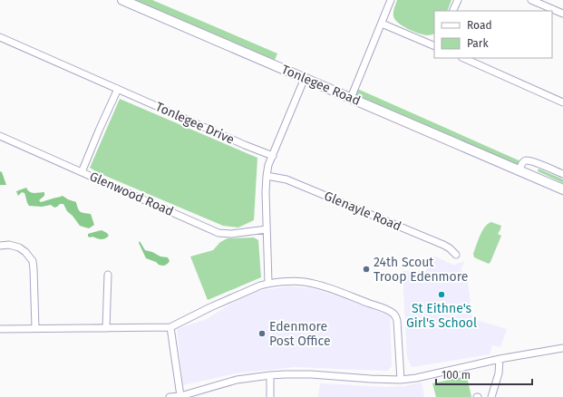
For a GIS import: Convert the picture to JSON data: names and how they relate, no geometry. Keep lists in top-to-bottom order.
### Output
{
  "streets": {
    "main road": ["Tonlegee Road"],
    "street": ["Tonlegee Drive", "Glenwood Road", "Glenayle Road"]
  },
  "places": ["24th Scout Troop Edenmore", "St Eithne's Girl's School", "Edenmore Post Office"],
  "legend": ["Road", "Park"],
  "scale_bar": "100 m"
}
